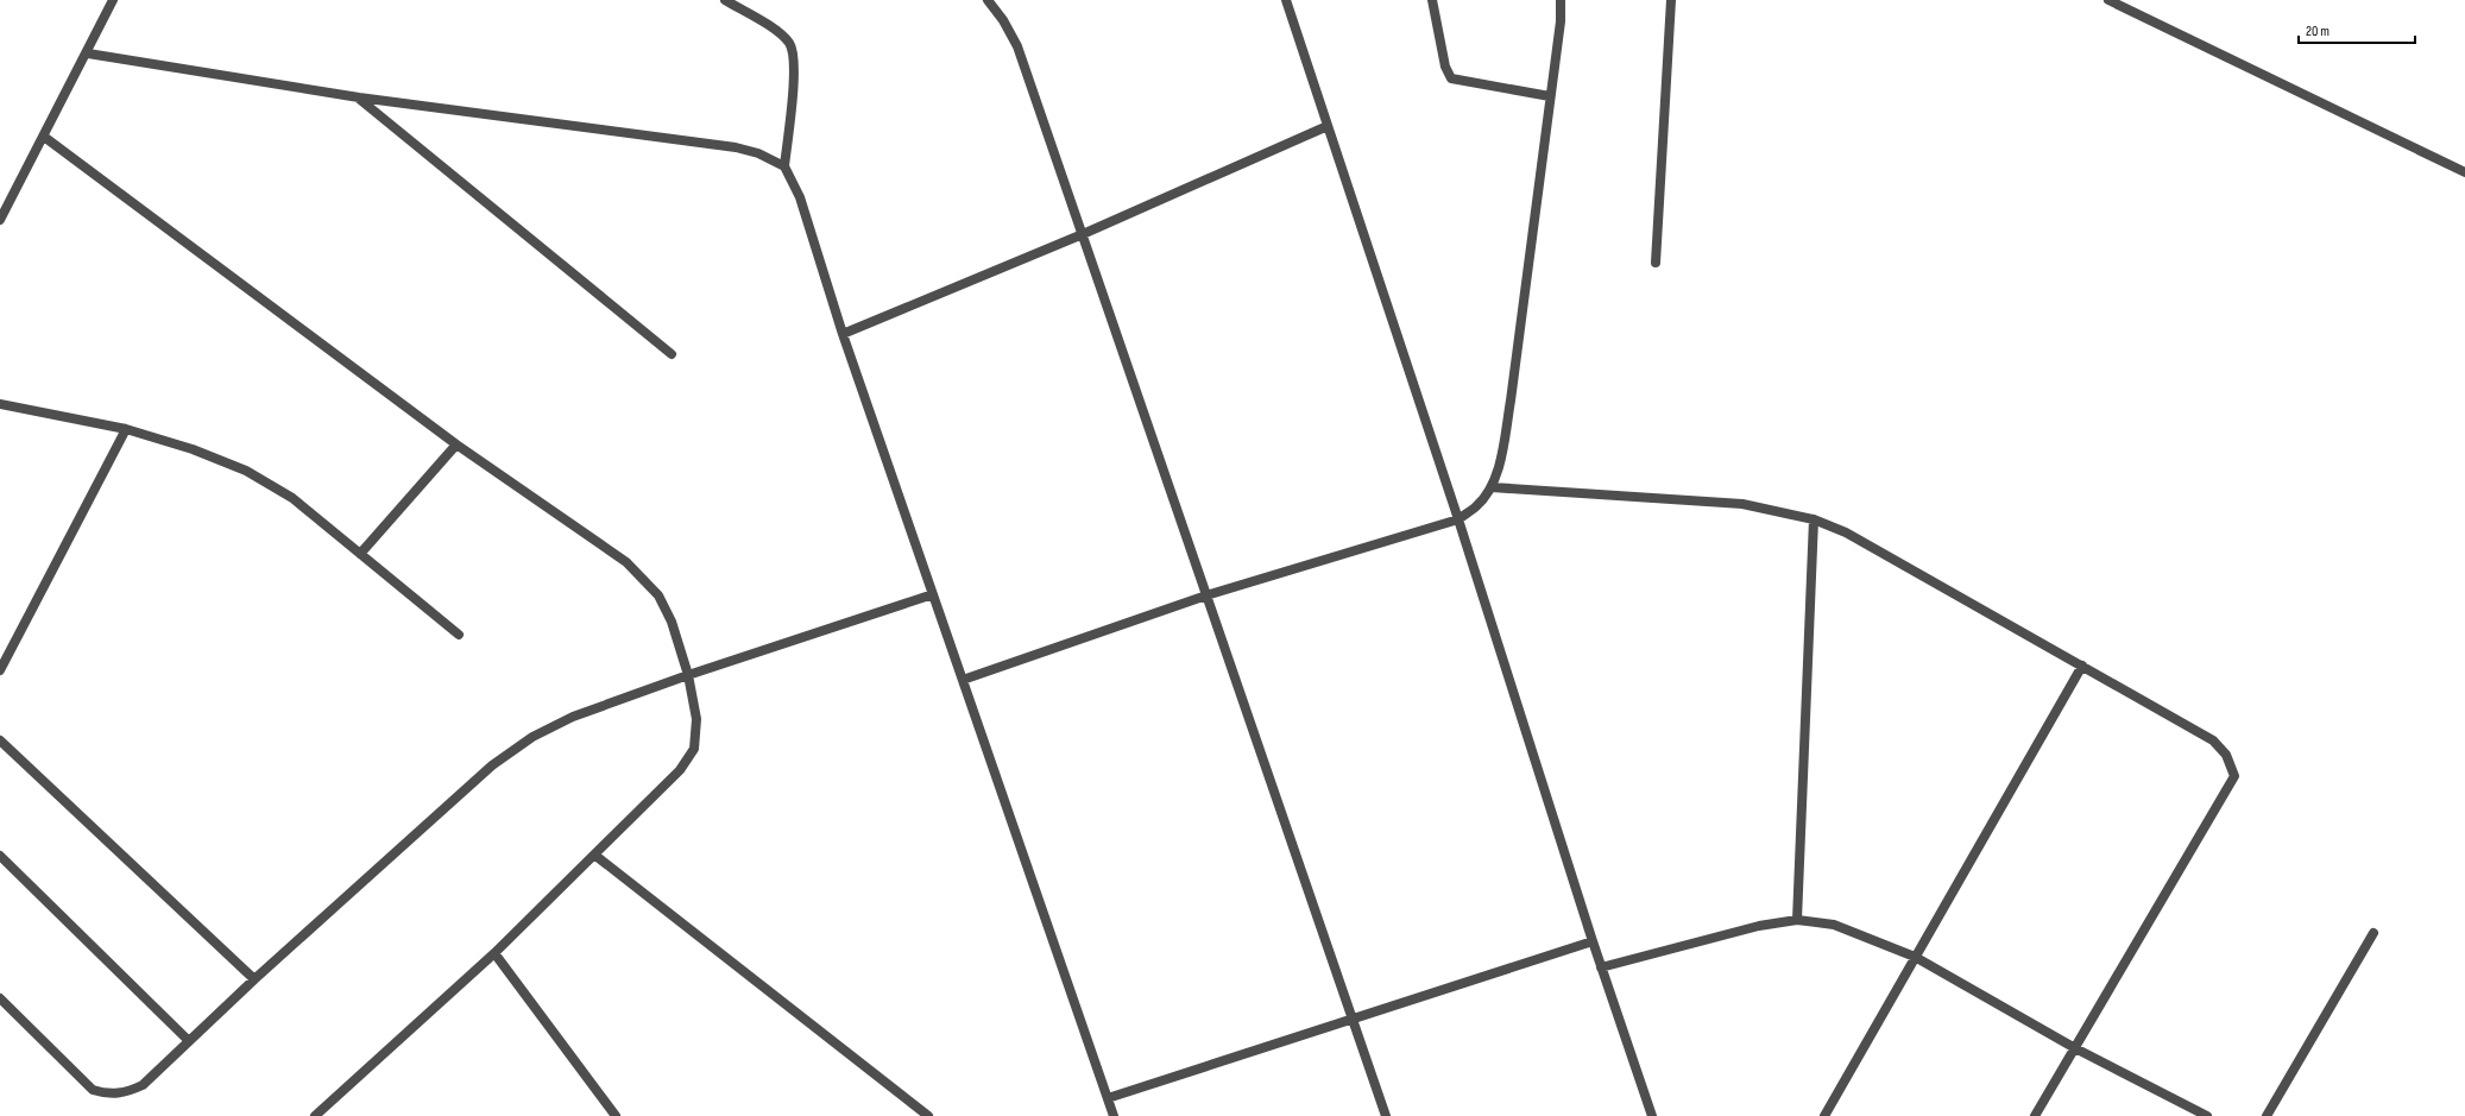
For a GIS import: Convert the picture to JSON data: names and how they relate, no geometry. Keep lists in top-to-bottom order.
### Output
{
  "scale_bar": "20 m"
}
